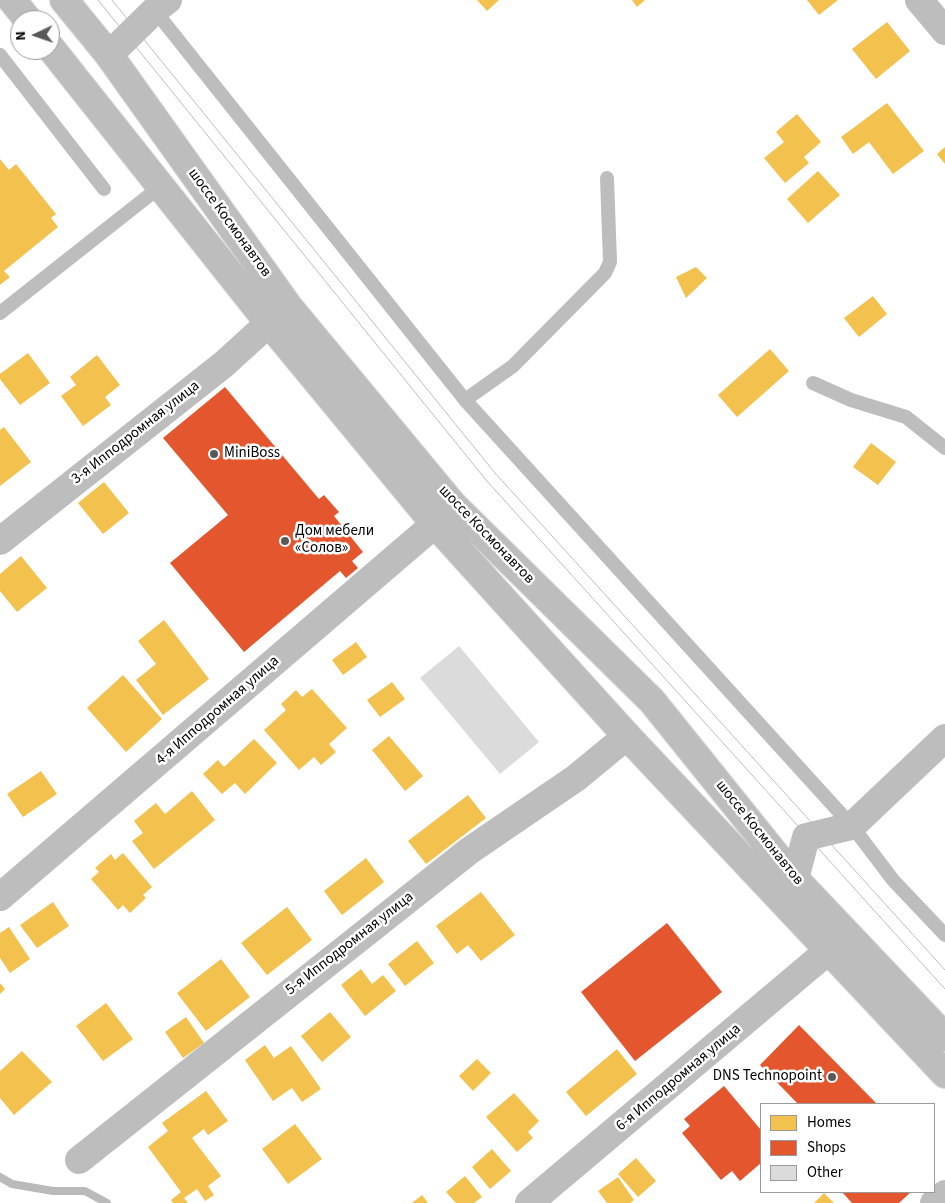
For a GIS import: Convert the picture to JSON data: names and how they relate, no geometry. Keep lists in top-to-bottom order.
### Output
{
  "streets": {
    "main road": [
      "шоссе Космонавтов",
      "3-я Ипподромная улица",
      "4-я Ипподромная улица",
      "5-я Ипподромная улица",
      "6-я Ипподромная улица"
    ]
  },
  "crossings": [
    ["шоссе Космонавтов", "3-я Ипподромная улица"],
    ["шоссе Космонавтов", "4-я Ипподромная улица"],
    ["шоссе Космонавтов", "5-я Ипподромная улица"],
    ["шоссе Космонавтов", "6-я Ипподромная улица"]
  ],
  "places": ["MiniBoss", "Дом мебели «Солов»", "DNS Technopoint"],
  "legend": ["Homes", "Shops", "Other"],
  "north": "left"
}
